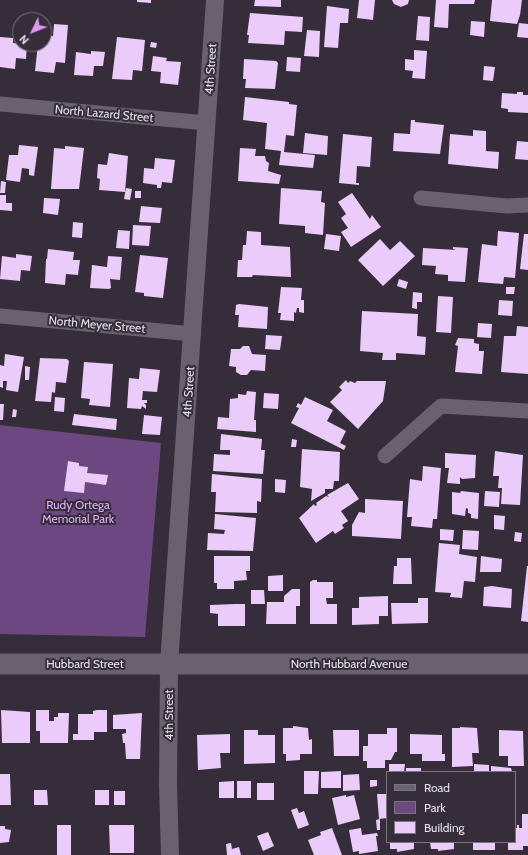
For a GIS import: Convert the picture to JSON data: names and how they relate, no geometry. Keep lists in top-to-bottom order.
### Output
{
  "streets": {
    "main road": ["Hubbard Street", "North Hubbard Avenue"],
    "street": ["4th Street", "North Lazard Street", "North Meyer Street"]
  },
  "crossings": [
    ["4th Street", "North Lazard Street"],
    ["4th Street", "North Meyer Street"],
    ["4th Street", "Hubbard Street"],
    ["4th Street", "North Hubbard Avenue"],
    ["Hubbard Street", "North Hubbard Avenue"]
  ],
  "parks": ["Rudy Ortega Memorial Park"],
  "legend": ["Road", "Park", "Building"],
  "north": "bottom left"
}
